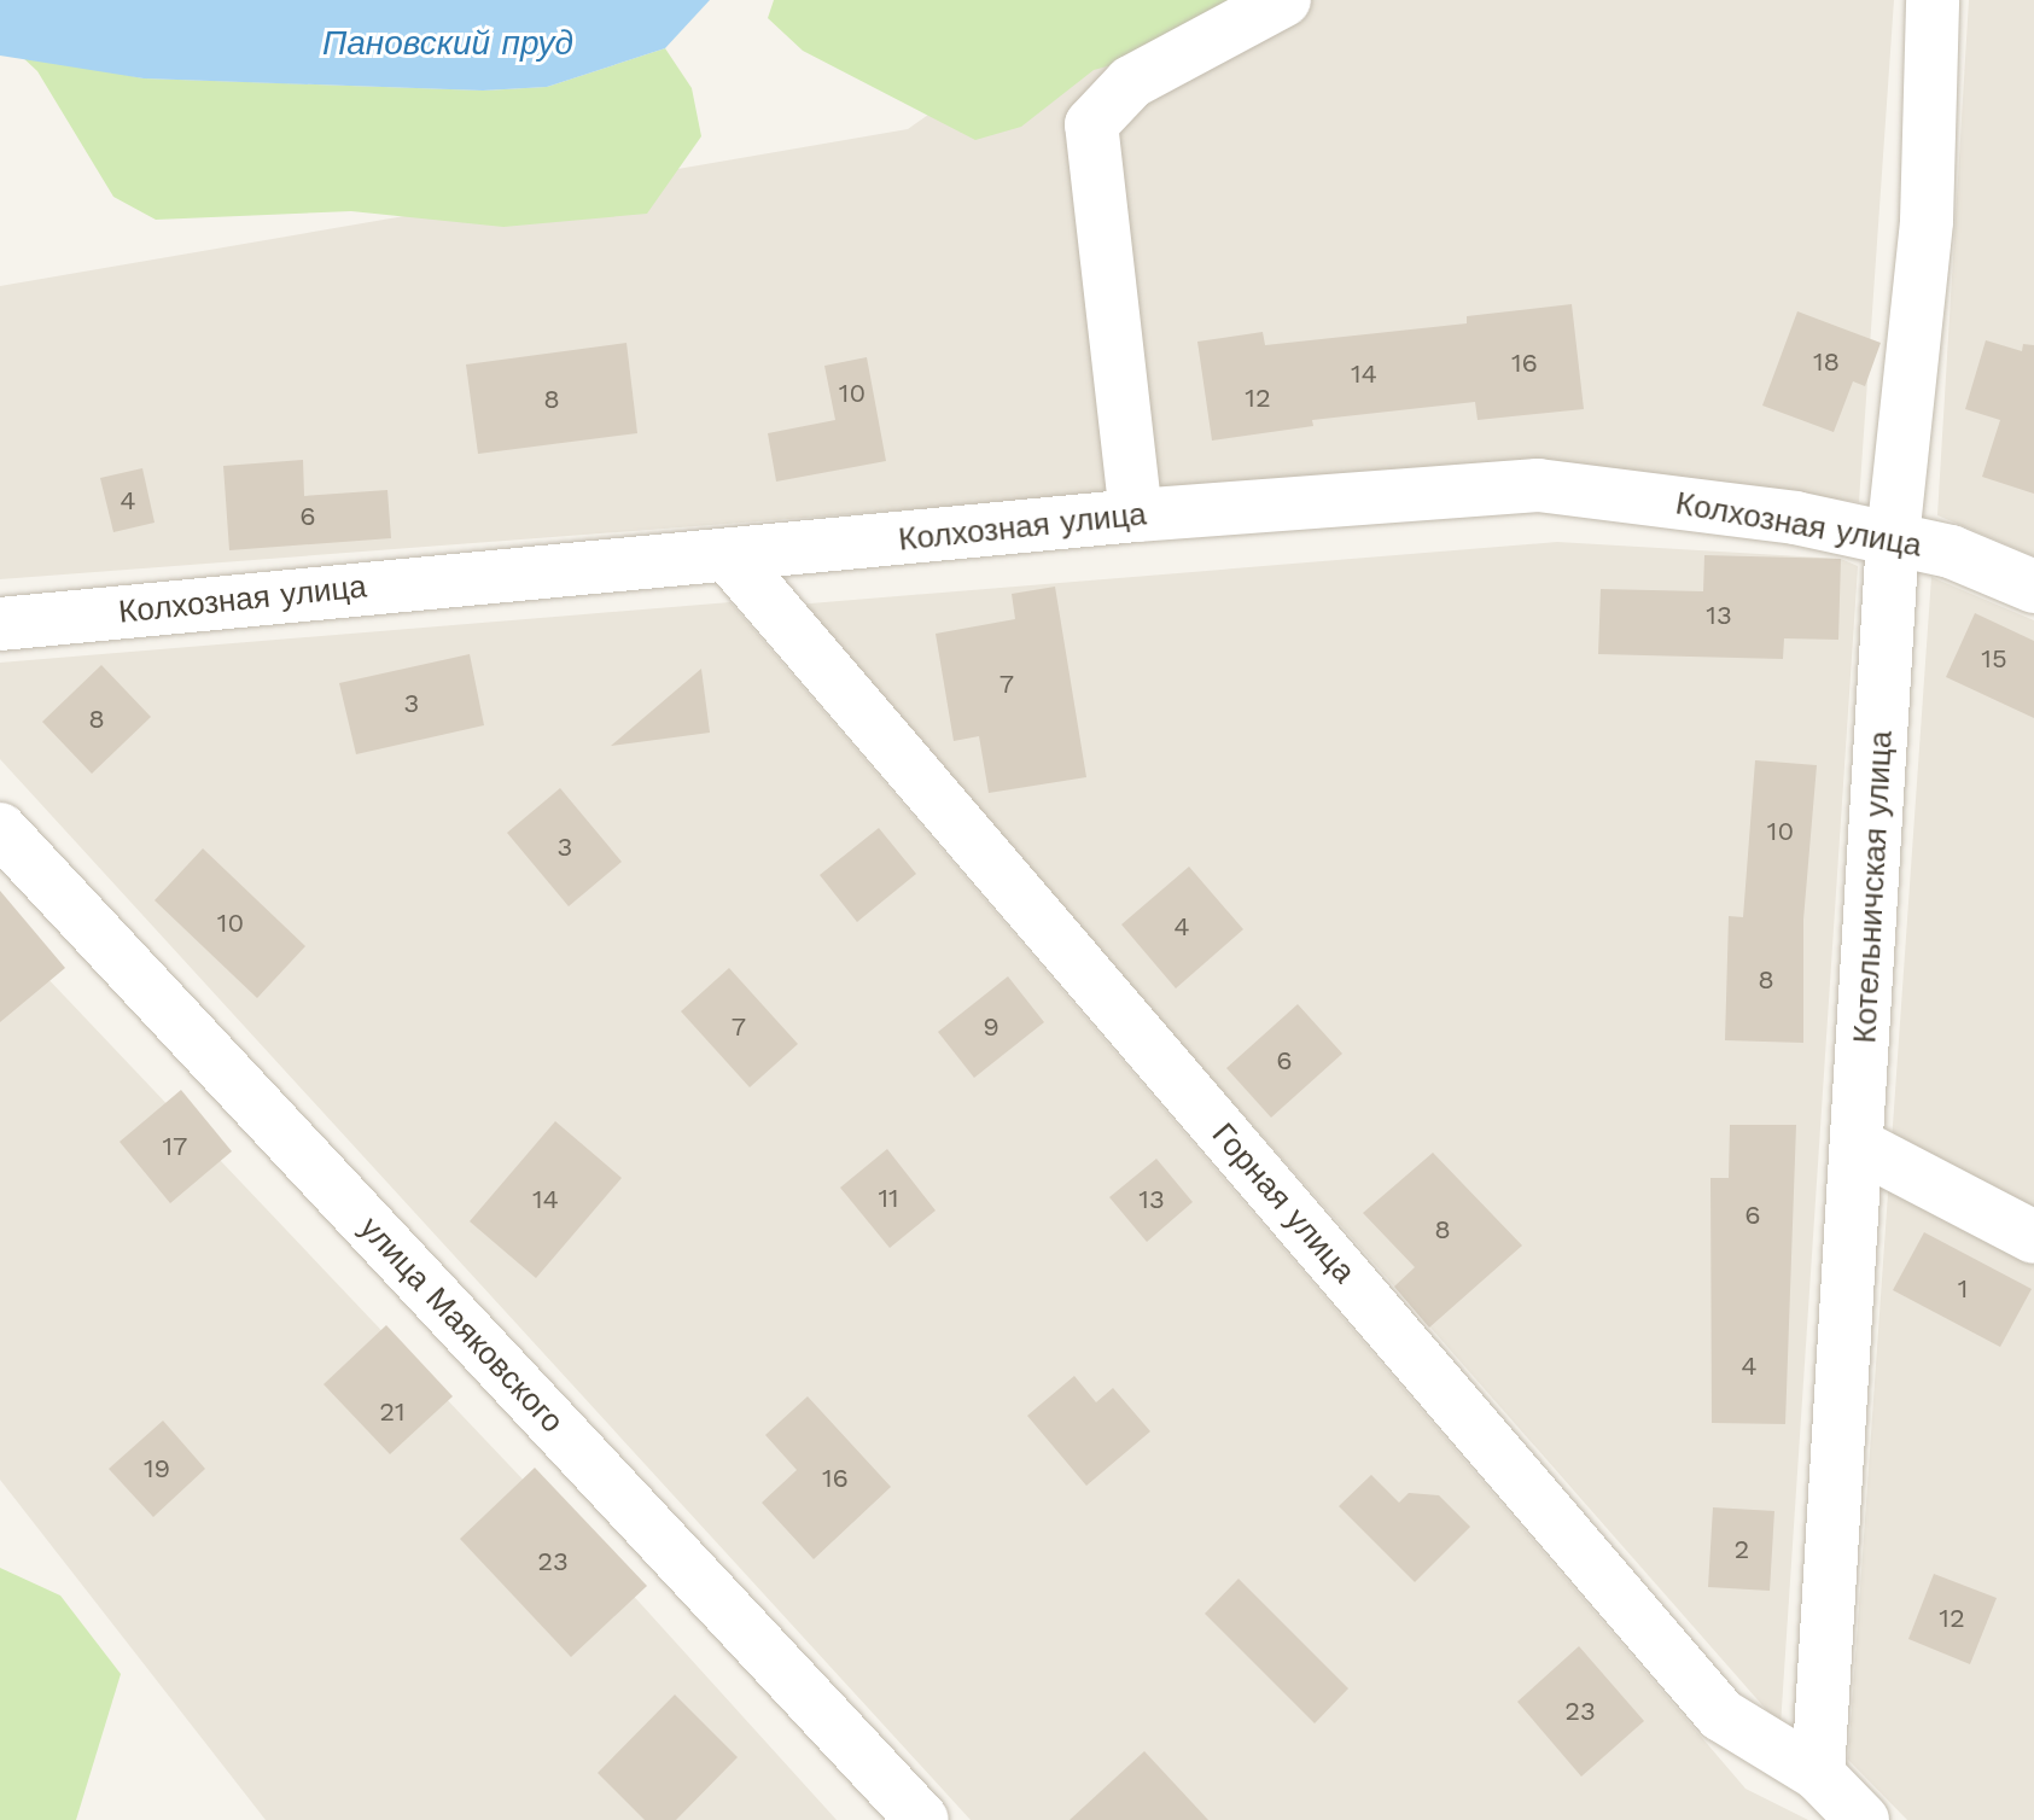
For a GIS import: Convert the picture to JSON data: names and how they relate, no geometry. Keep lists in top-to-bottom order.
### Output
{
  "streets": {
    "street": [
      "Колхозная улица",
      "Котельничская улица",
      "Горная улица",
      "улица Маяковского"
    ]
  },
  "crossings": [
    ["Колхозная улица", "Котельничская улица"],
    ["Колхозная улица", "Горная улица"],
    ["Котельничская улица", "Горная улица"]
  ],
  "water": ["Пановский пруд"],
  "house_numbers": [
    "18",
    "16",
    "14",
    "10",
    "12",
    "8",
    "4",
    "6",
    "13",
    "15",
    "7",
    "3",
    "8",
    "10",
    "3",
    "10",
    "4",
    "8",
    "7",
    "9",
    "6",
    "17",
    "11",
    "14",
    "13",
    "6",
    "8",
    "1",
    "4",
    "21",
    "19",
    "16",
    "2",
    "23",
    "12",
    "23"
  ]
}
